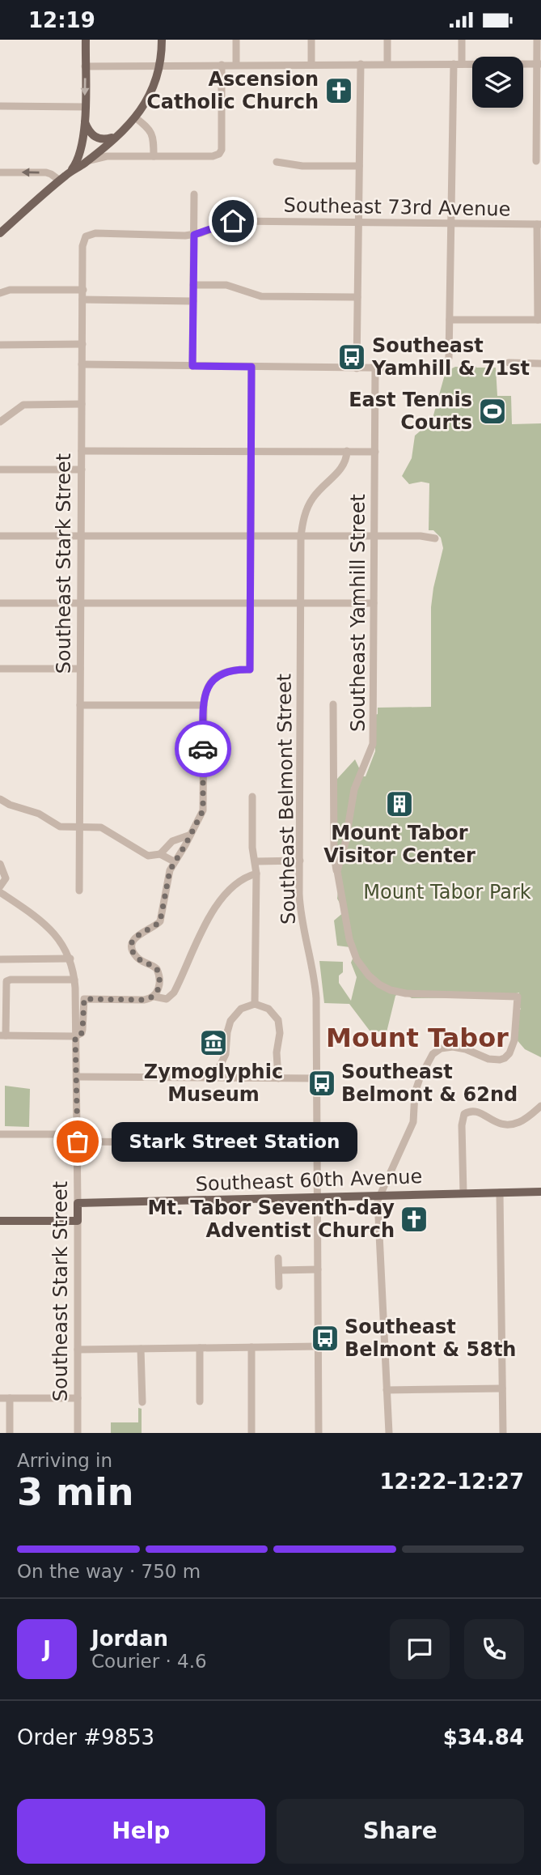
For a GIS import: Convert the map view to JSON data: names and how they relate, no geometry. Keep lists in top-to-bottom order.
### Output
{
  "streets": {
    "main road": ["Southeast Stark Street", "Southeast 60th Avenue"],
    "street": ["Southeast 73rd Avenue", "Southeast Yamhill Street", "Southeast Belmont Street"]
  },
  "crossings": [
    ["Southeast 73rd Avenue", "Southeast Stark Street"],
    ["Southeast Stark Street", "Southeast 60th Avenue"],
    ["Southeast Yamhill Street", "Southeast 60th Avenue"],
    ["Southeast Belmont Street", "Southeast 60th Avenue"]
  ],
  "districts": ["Mount Tabor"],
  "parks": ["Mount Tabor Park"],
  "places": {
    "church": ["Ascension Catholic Church", "Mt. Tabor Seventh-day Adventist Church"],
    "bus stop": ["Southeast Yamhill & 71st", "Southeast Belmont & 62nd", "Southeast Belmont & 58th"],
    "sports": ["East Tennis Courts"],
    "building": ["Mount Tabor Visitor Center"],
    "museum": ["Zymoglyphic Museum"],
    "other": ["Stark Street Station"]
  },
  "page": {
    "status": "12:19",
    "bubble": "Stark Street Station",
    "heading": ["3 min", "Arriving in", "12:22–12:27"],
    "panel": [
      "Jordan",
      "Courier · 4.6",
      "Order #9853",
      "$34.84"
    ],
    "bar": "On the way · 750 m",
    "round": "J",
    "buttons": ["Help", "Share"]
  }
}
